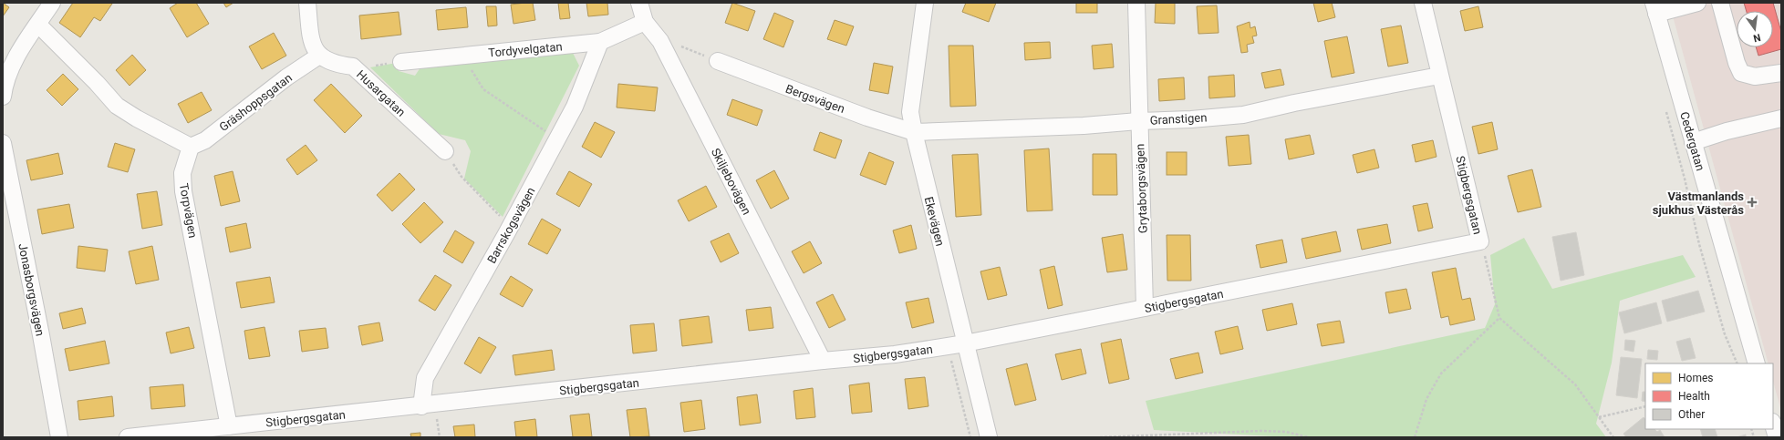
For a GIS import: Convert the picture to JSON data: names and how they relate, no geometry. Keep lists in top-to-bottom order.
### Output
{
  "streets": {
    "street": [
      "Tordyvelgatan",
      "Husargatan",
      "Bergsvägen",
      "Gräshoppsgatan",
      "Granstigen",
      "Cedergatan",
      "Skiljebovägen",
      "Grytaborgsvägen",
      "Stigbergsgatan",
      "Torpvägen",
      "Ekevägen",
      "Barrskogsvägen",
      "Jonasborgsvägen"
    ]
  },
  "crossings": [
    ["Tordyvelgatan", "Skiljebovägen"],
    ["Tordyvelgatan", "Barrskogsvägen"],
    ["Husargatan", "Gräshoppsgatan"],
    ["Bergsvägen", "Granstigen"],
    ["Bergsvägen", "Ekevägen"],
    ["Gräshoppsgatan", "Torpvägen"],
    ["Granstigen", "Grytaborgsvägen"],
    ["Granstigen", "Stigbergsgatan"],
    ["Granstigen", "Ekevägen"],
    ["Skiljebovägen", "Stigbergsgatan"],
    ["Grytaborgsvägen", "Stigbergsgatan"],
    ["Stigbergsgatan", "Torpvägen"],
    ["Stigbergsgatan", "Ekevägen"],
    ["Stigbergsgatan", "Barrskogsvägen"]
  ],
  "places": {
    "health": ["Västmanlands sjukhus Västerås"]
  },
  "legend": ["Homes", "Health", "Other"],
  "north": "bottom"
}
